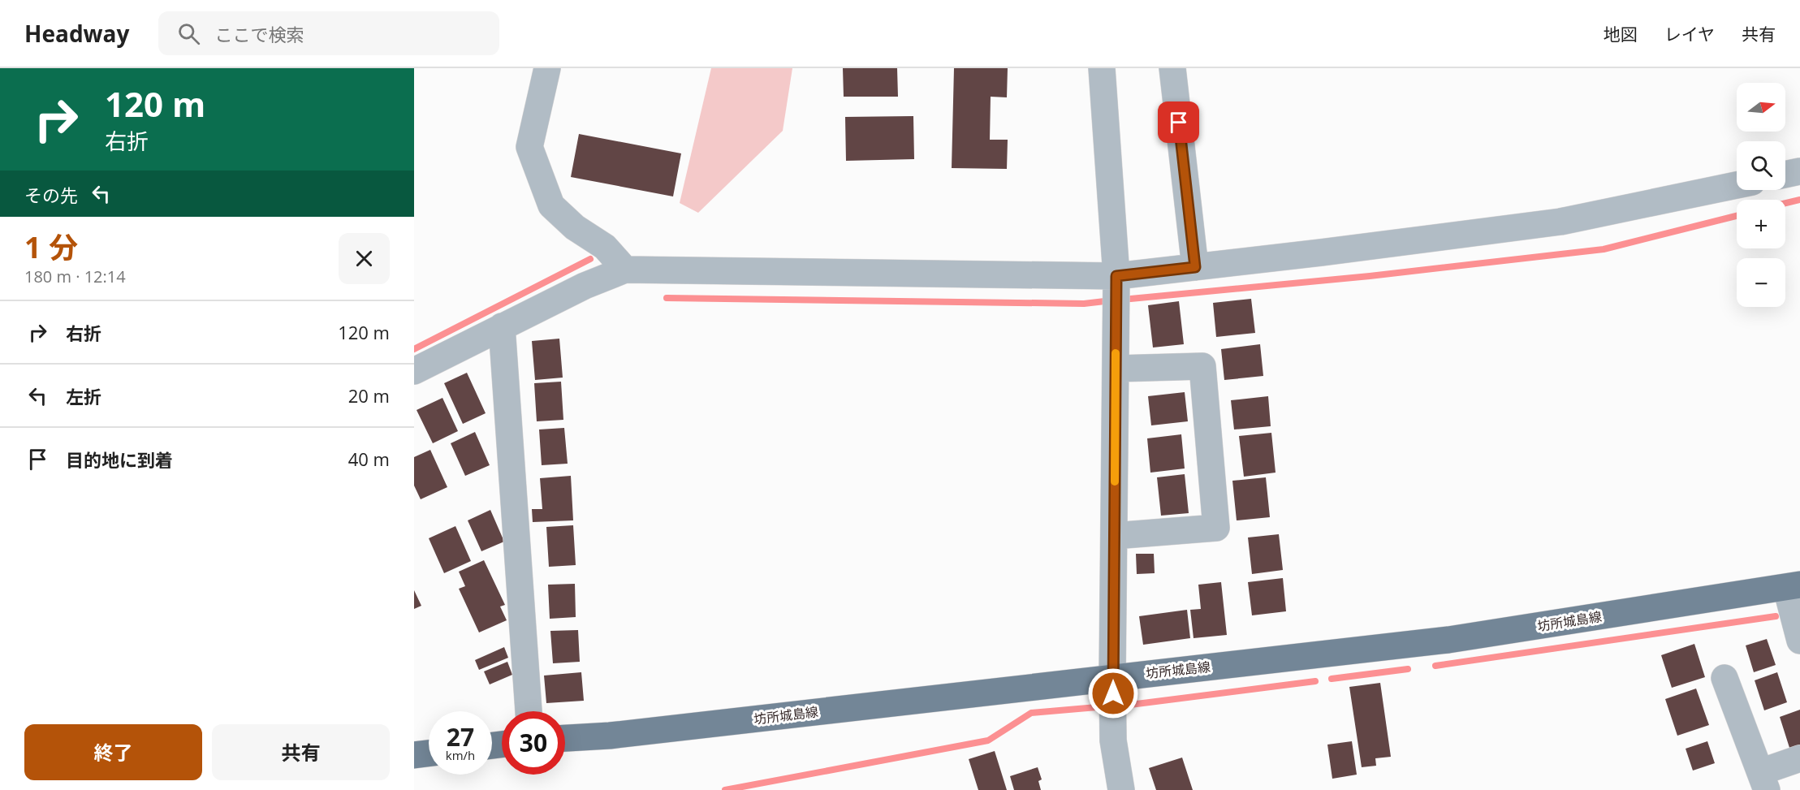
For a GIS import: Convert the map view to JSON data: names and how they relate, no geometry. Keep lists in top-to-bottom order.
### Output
{
  "streets": {
    "main road": ["坊所城島線"]
  },
  "north": "right",
  "page": {
    "header": "Headway",
    "search": "ここで検索",
    "nav": ["地図", "レイヤ", "共有"],
    "turn": ["120 m", "右折"],
    "map_buttons": ["+", "−"],
    "then": "その先",
    "heading": ["1 分", "180 m · 12:14"],
    "list": [
      {
        "name": "右折",
        "value": "120 m"
      },
      {
        "name": "左折",
        "value": "20 m"
      },
      {
        "name": "目的地に到着",
        "value": "40 m"
      }
    ],
    "speed": "27 km/h",
    "limit": "30",
    "buttons": ["終了", "共有"]
  }
}
